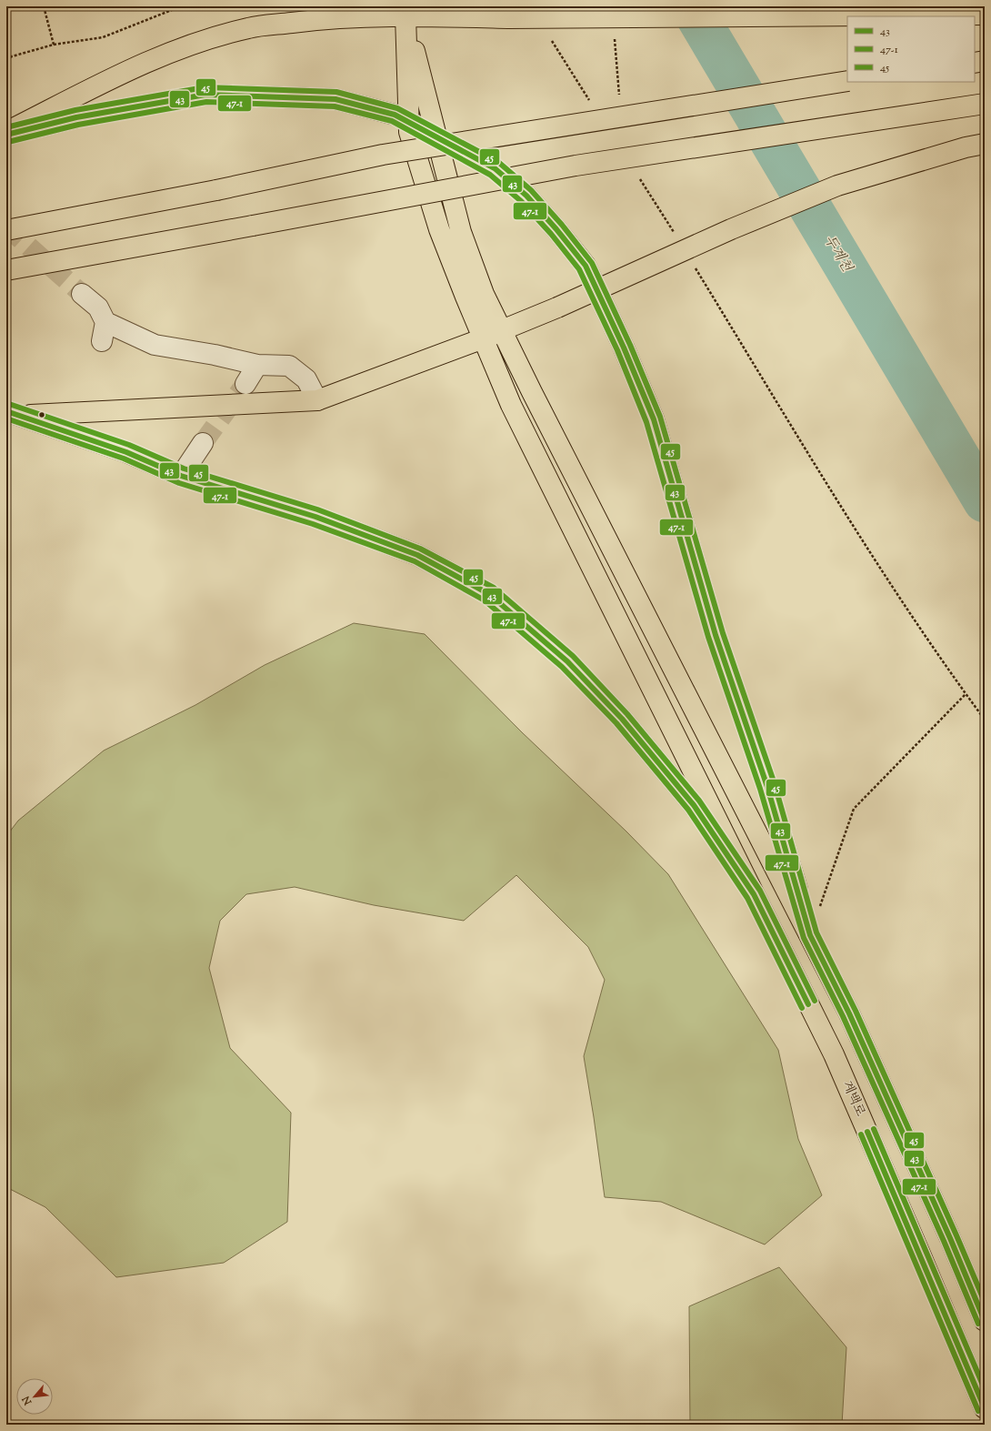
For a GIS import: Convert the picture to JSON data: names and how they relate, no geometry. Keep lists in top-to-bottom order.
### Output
{
  "streets": {
    "main road": ["계백로"]
  },
  "water": ["두계천"],
  "lines": ["transit line 45", "transit line 43", "transit line 47-1"],
  "legend": ["43", "47-1", "45"],
  "north": "bottom left"
}
